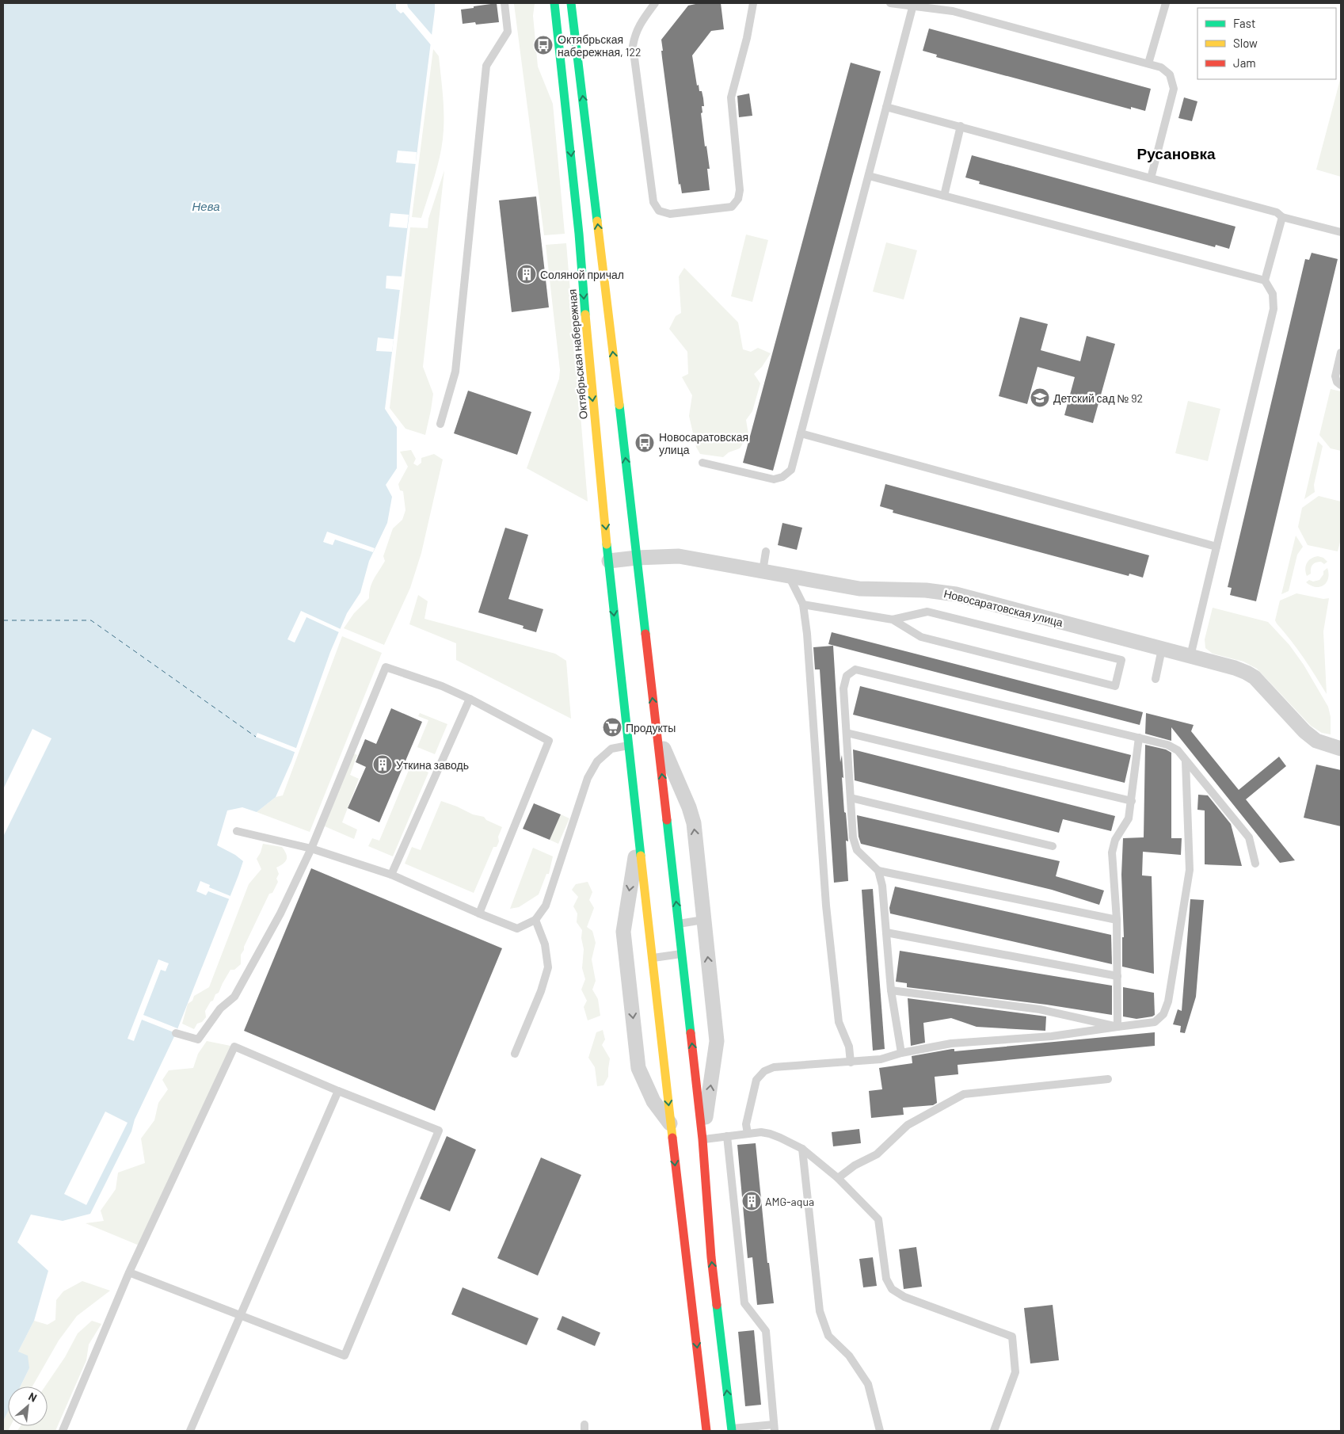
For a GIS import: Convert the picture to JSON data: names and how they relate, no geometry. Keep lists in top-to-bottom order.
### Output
{
  "streets": {
    "main road": ["Октябрьская набережная"],
    "street": ["Новосаратовская улица"]
  },
  "crossings": [
    ["Октябрьская набережная", "Новосаратовская улица"]
  ],
  "districts": ["Русановка"],
  "water": ["Нева"],
  "places": {
    "bus stop": ["Октябрьская набережная, 122", "Новосаратовская улица"],
    "building": ["Соляной причал", "Уткина заводь", "AMG-aqua"],
    "school or university": ["Детский сад № 92"],
    "supermarket": ["Продукты"]
  },
  "legend": ["Fast", "Slow", "Jam"],
  "north": "top right"
}
